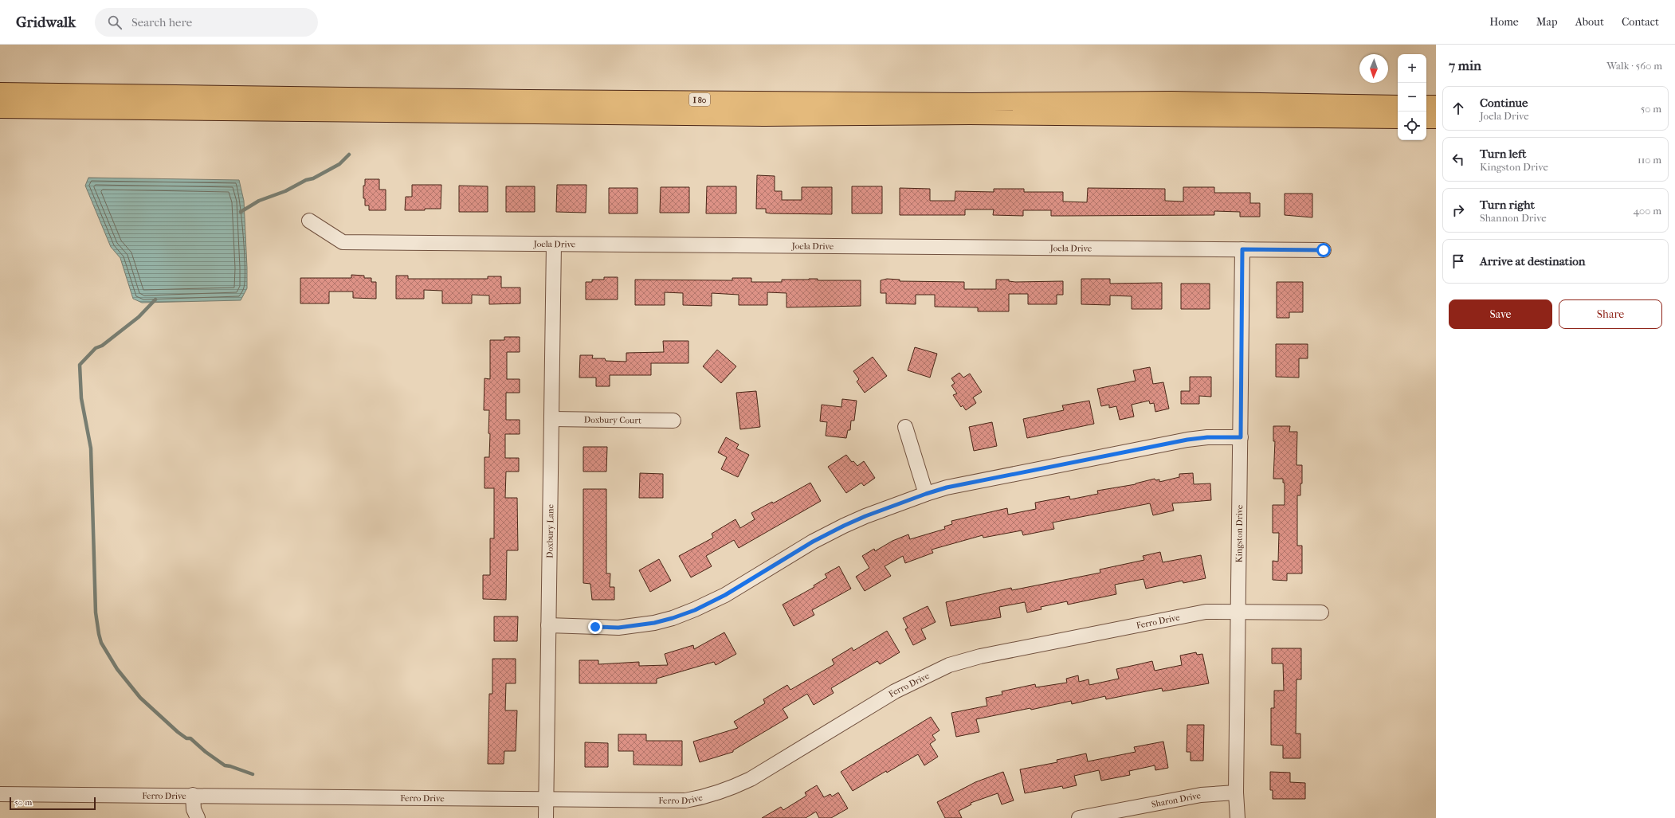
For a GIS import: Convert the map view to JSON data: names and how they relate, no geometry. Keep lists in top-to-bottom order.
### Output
{
  "streets": {
    "highway": ["I 80"],
    "street": [
      "Joela Drive",
      "Doxbury Court",
      "Doxbury Lane",
      "Kingston Drive",
      "Ferro Drive",
      "Sharon Drive"
    ]
  },
  "crossings": [
    ["Joela Drive", "Doxbury Lane"],
    ["Joela Drive", "Kingston Drive"],
    ["Doxbury Court", "Doxbury Lane"],
    ["Doxbury Lane", "Ferro Drive"],
    ["Kingston Drive", "Ferro Drive"],
    ["Kingston Drive", "Sharon Drive"]
  ],
  "scale_bar": "50 m",
  "north": "bottom",
  "page": {
    "header": "Gridwalk",
    "search": "Search here",
    "nav": [
      "Home",
      "Map",
      "About",
      "Contact"
    ],
    "heading": ["7 min", "Walk · 560 m"],
    "map_buttons": ["+", "−"],
    "list": [
      ["Continue", "Joela Drive", "50 m"],
      ["Turn left", "Kingston Drive", "110 m"],
      ["Turn right", "Shannon Drive", "400 m"],
      "Arrive at destination"
    ],
    "buttons": ["Save", "Share"],
    "scale": "50 m"
  }
}
